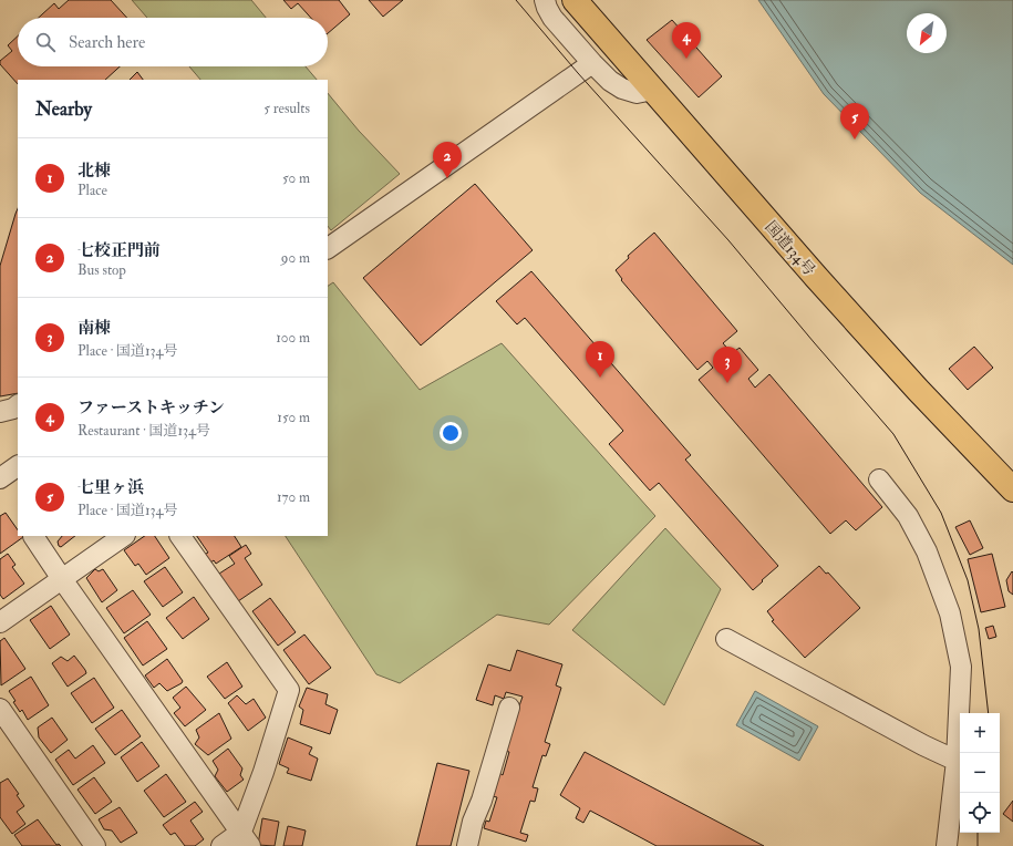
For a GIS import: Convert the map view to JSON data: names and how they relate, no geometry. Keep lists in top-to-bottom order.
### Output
{
  "streets": {
    "highway": ["国道134号"]
  },
  "north": "bottom left",
  "page": {
    "search": "Search here",
    "pins": [
      "4",
      "5",
      "2",
      "1",
      "3"
    ],
    "heading": ["Nearby", "5 results"],
    "list": [
      {
        "mark": "1",
        "name": "北棟",
        "note": "Place",
        "value": "50 m"
      },
      {
        "mark": "2",
        "name": "七校正門前",
        "note": "Bus stop",
        "value": "90 m"
      },
      {
        "mark": "3",
        "name": "南棟",
        "note": "Place · 国道134号",
        "value": "100 m"
      },
      {
        "mark": "4",
        "name": "ファーストキッチン",
        "note": "Restaurant · 国道134号",
        "value": "150 m"
      },
      {
        "mark": "5",
        "name": "七里ヶ浜",
        "note": "Place · 国道134号",
        "value": "170 m"
      }
    ],
    "map_buttons": ["+", "−"]
  }
}
